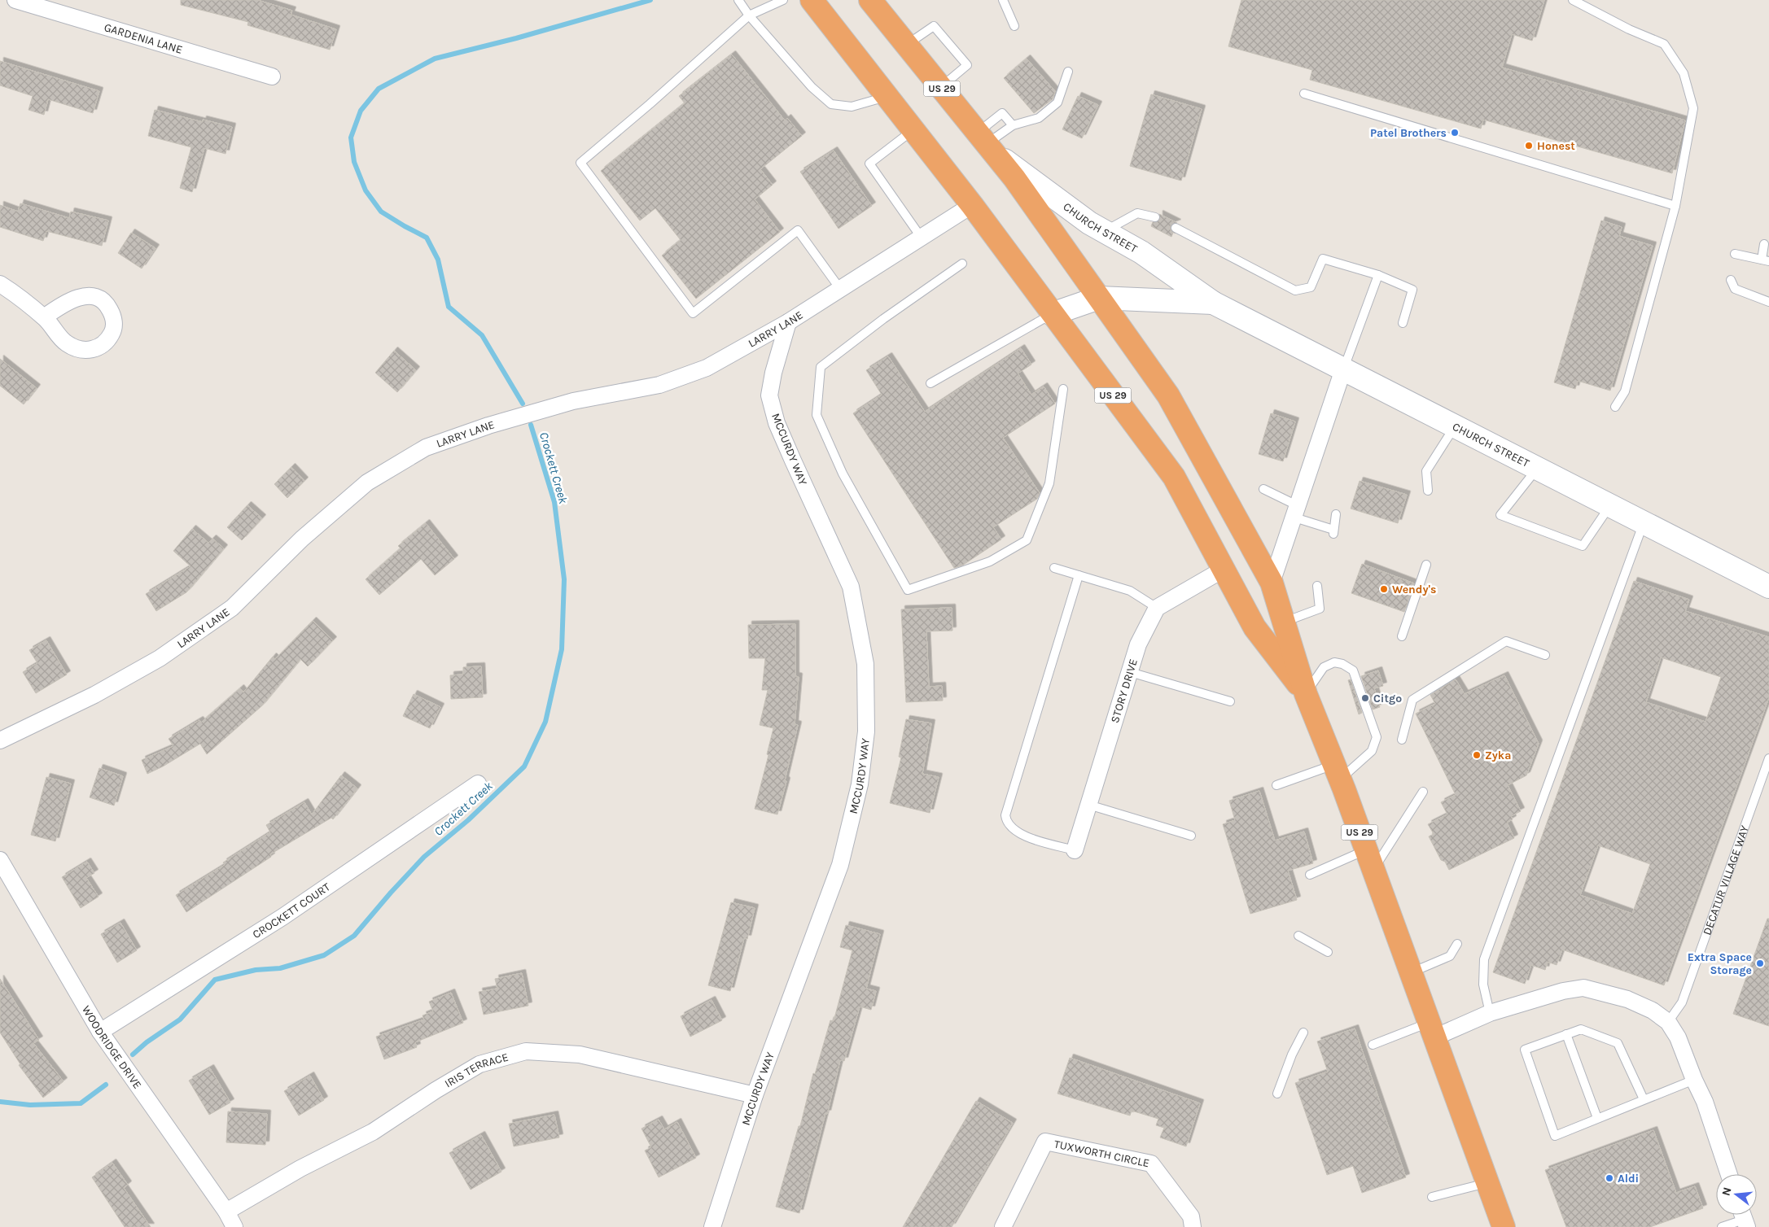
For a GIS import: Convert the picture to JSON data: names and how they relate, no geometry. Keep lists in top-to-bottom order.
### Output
{
  "streets": {
    "highway": ["US 29"],
    "main road": ["CHURCH STREET"],
    "street": [
      "GARDENIA LANE",
      "LARRY LANE",
      "MCCURDY WAY",
      "STORY DRIVE",
      "CROCKETT COURT",
      "WOODRIDGE DRIVE",
      "IRIS TERRACE",
      "TUXWORTH CIRCLE"
    ],
    "lane": ["DECATUR VILLAGE WAY"]
  },
  "crossings": [
    ["US 29", "CHURCH STREET"],
    ["US 29", "LARRY LANE"],
    ["LARRY LANE", "MCCURDY WAY"],
    ["MCCURDY WAY", "IRIS TERRACE"],
    ["CROCKETT COURT", "WOODRIDGE DRIVE"],
    ["WOODRIDGE DRIVE", "IRIS TERRACE"]
  ],
  "water": ["Crockett Creek"],
  "places": [
    "Patel Brothers",
    "Honest",
    "Wendy's",
    "Citgo",
    "Zyka",
    "Extra Space Storage",
    "Aldi"
  ],
  "north": "left"
}
